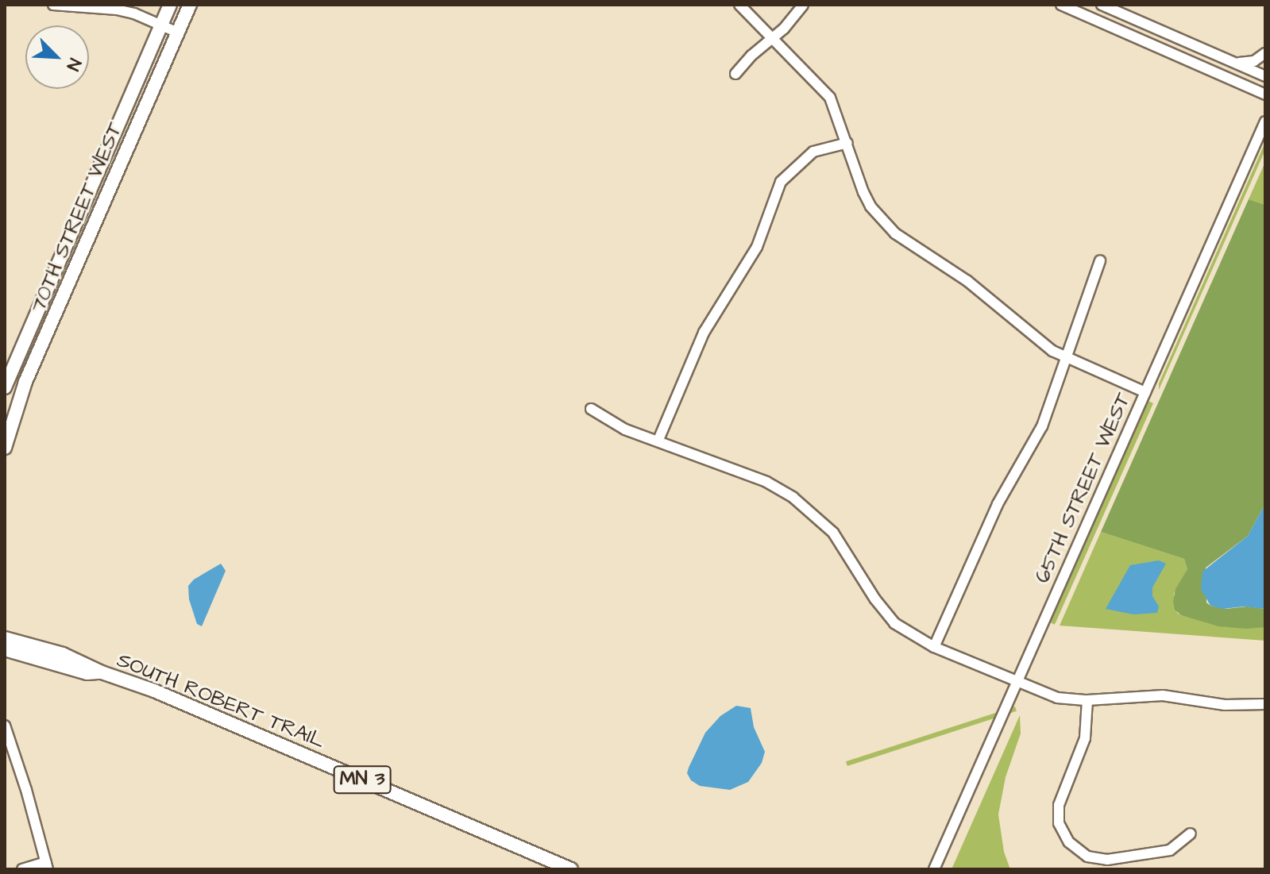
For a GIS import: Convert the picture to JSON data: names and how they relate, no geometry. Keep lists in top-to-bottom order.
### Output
{
  "streets": {
    "main road": ["70TH STREET WEST", "SOUTH ROBERT TRAIL", "MN 3"],
    "street": ["65TH STREET WEST"]
  },
  "north": "bottom right"
}
